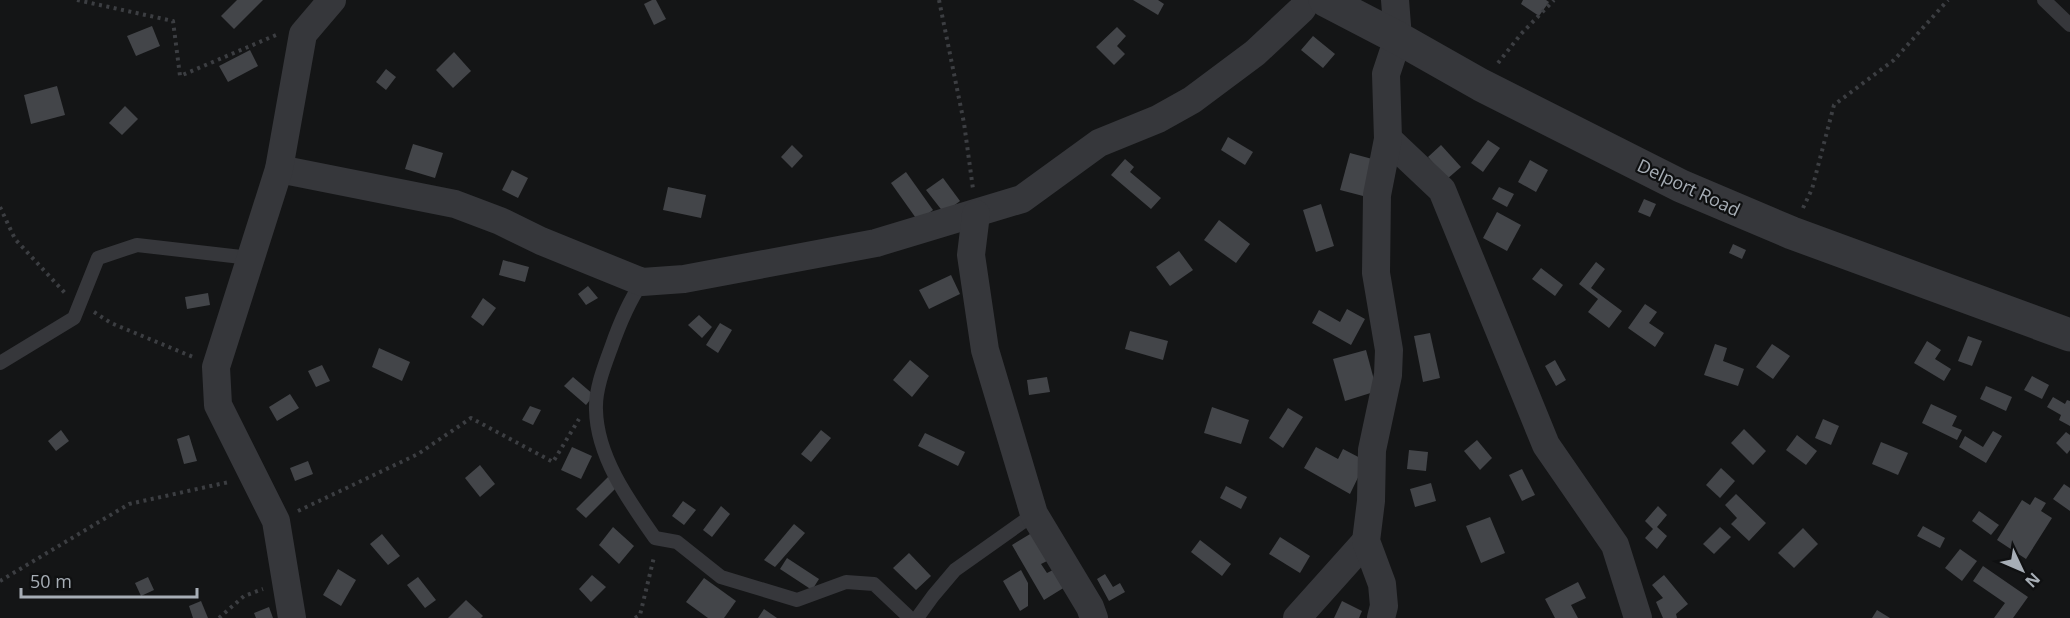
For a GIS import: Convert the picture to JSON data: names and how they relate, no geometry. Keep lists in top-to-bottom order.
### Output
{
  "streets": {
    "street": ["Delport Road"]
  },
  "scale_bar": "50 m",
  "north": "bottom right"
}
